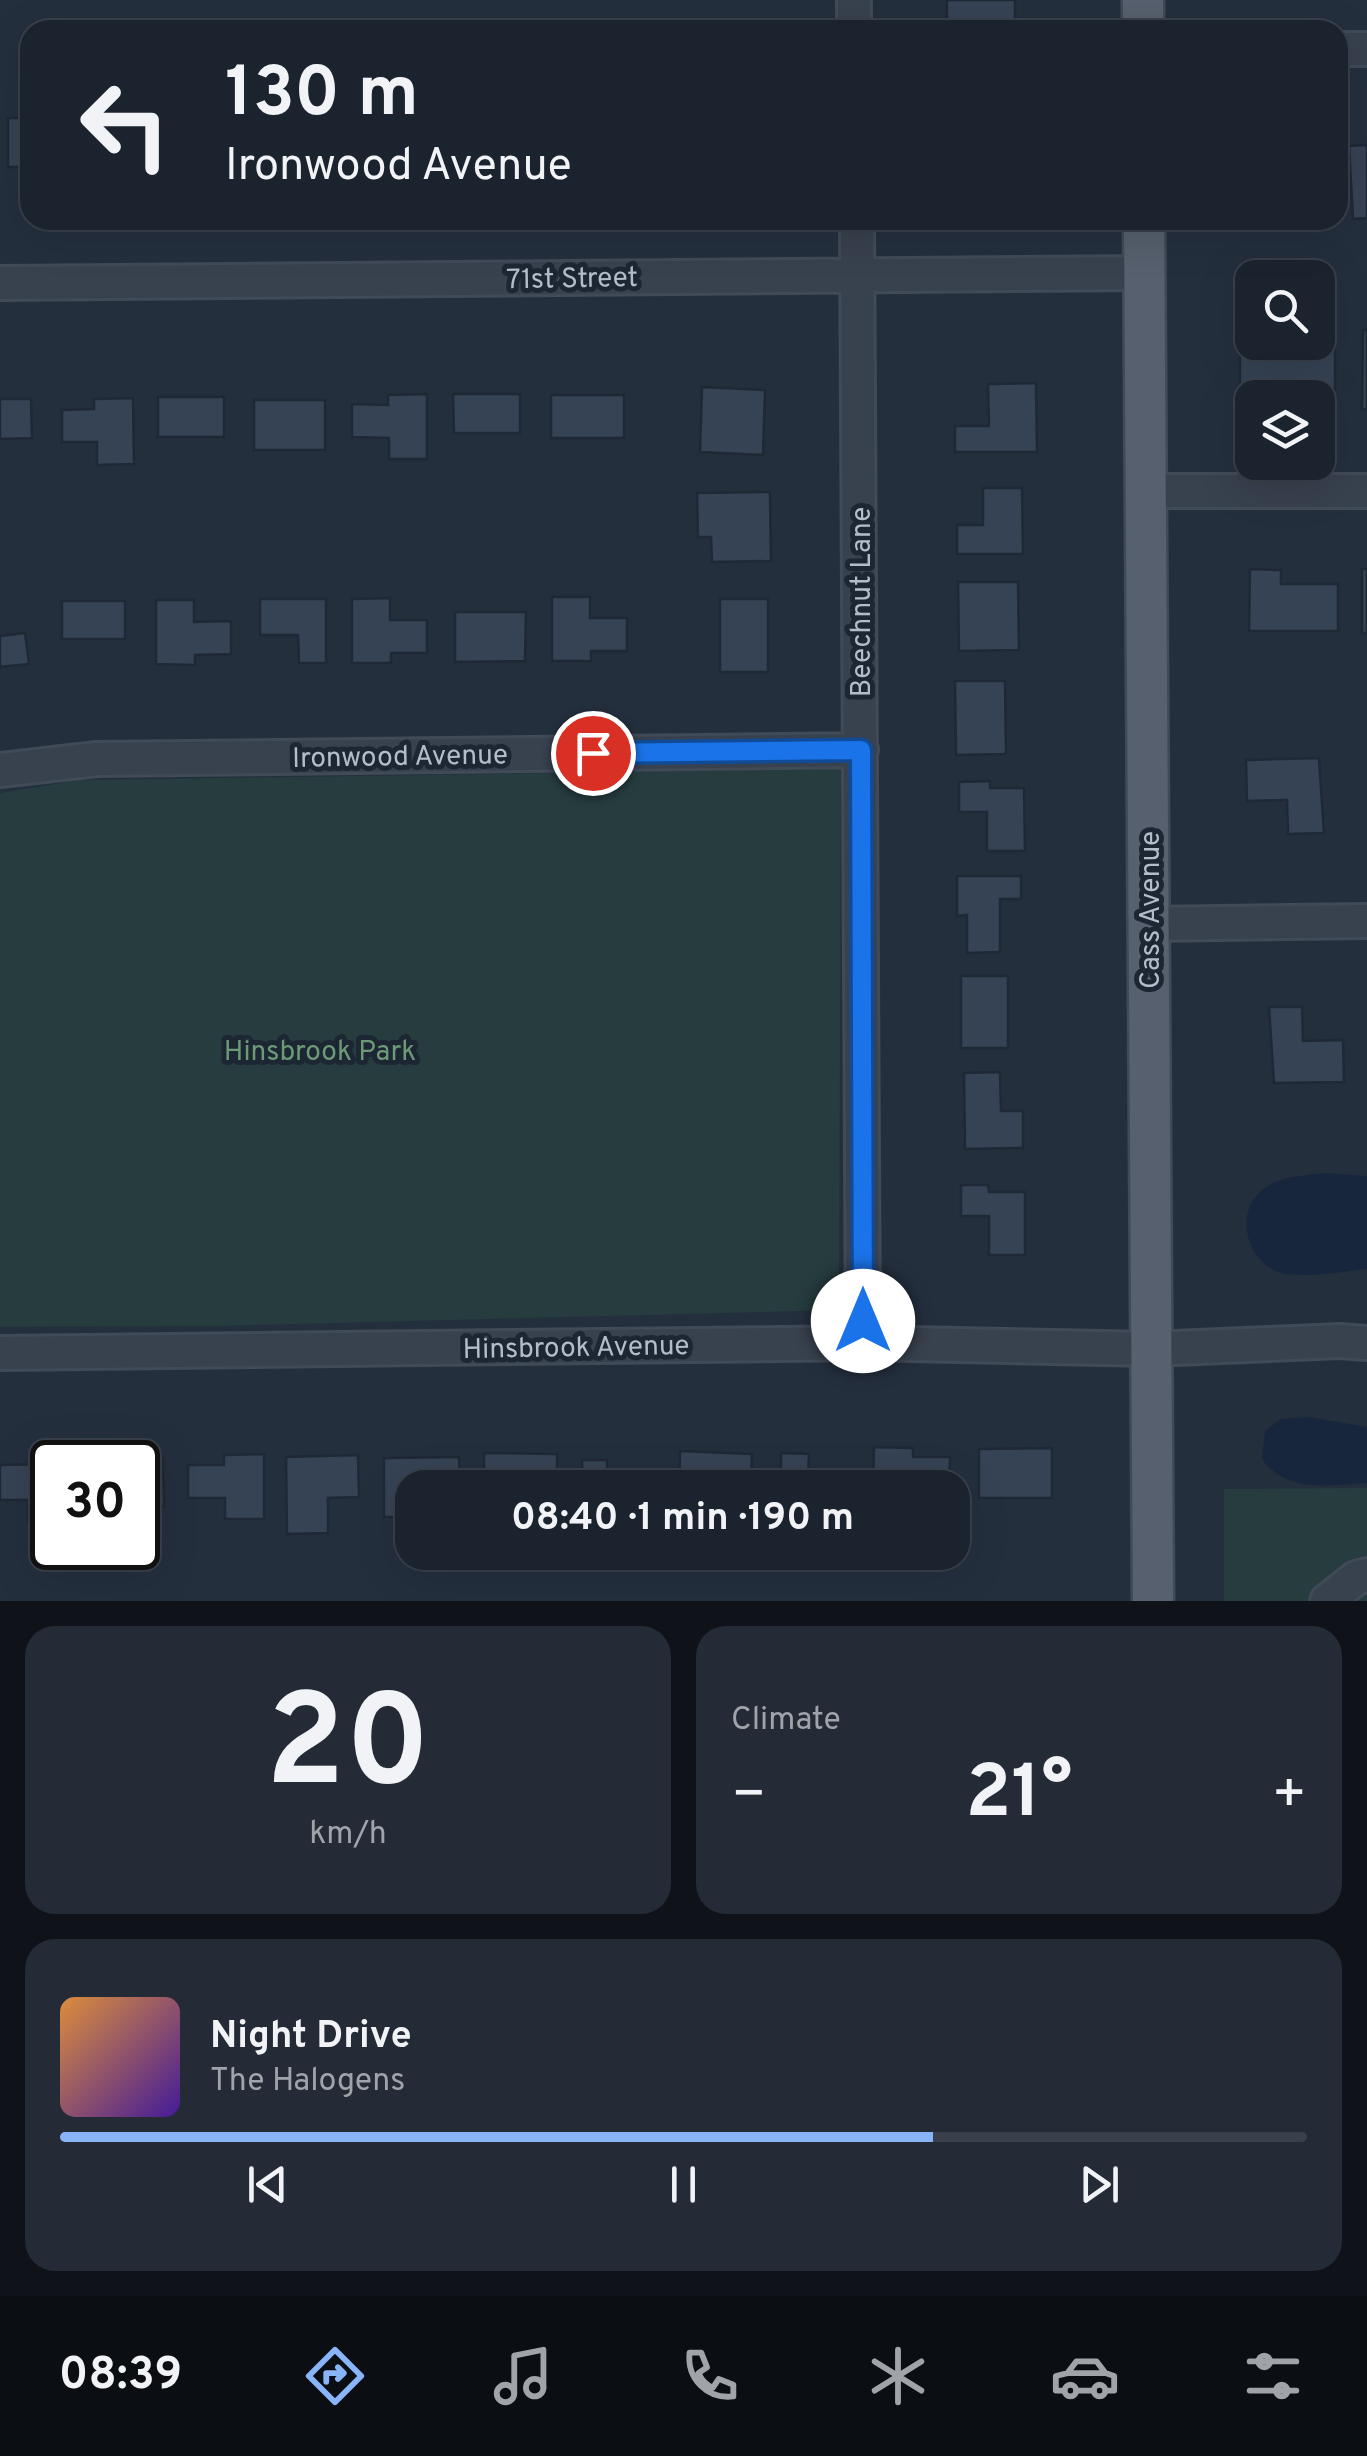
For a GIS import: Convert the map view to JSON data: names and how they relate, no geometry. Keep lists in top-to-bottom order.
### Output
{
  "streets": {
    "main road": ["Cass Avenue"],
    "street": [
      "71st Street",
      "Beechnut Lane",
      "Ironwood Avenue",
      "Hinsbrook Avenue"
    ]
  },
  "crossings": [
    ["71st Street", "Beechnut Lane"],
    ["71st Street", "Cass Avenue"],
    ["Beechnut Lane", "Ironwood Avenue"],
    ["Beechnut Lane", "Hinsbrook Avenue"],
    ["Cass Avenue", "Hinsbrook Avenue"]
  ],
  "parks": ["Hinsbrook Park"],
  "page": {
    "turn": ["130 m", "Ironwood Avenue"],
    "limit": "30",
    "trip": "08:40 · 1 min · 190 m",
    "tile": [
      ["20", "km/h"],
      "Climate"
    ],
    "heat": ["−", "21°", "+"],
    "song": ["Night Drive", "The Halogens"],
    "tabs": "08:39"
  }
}
